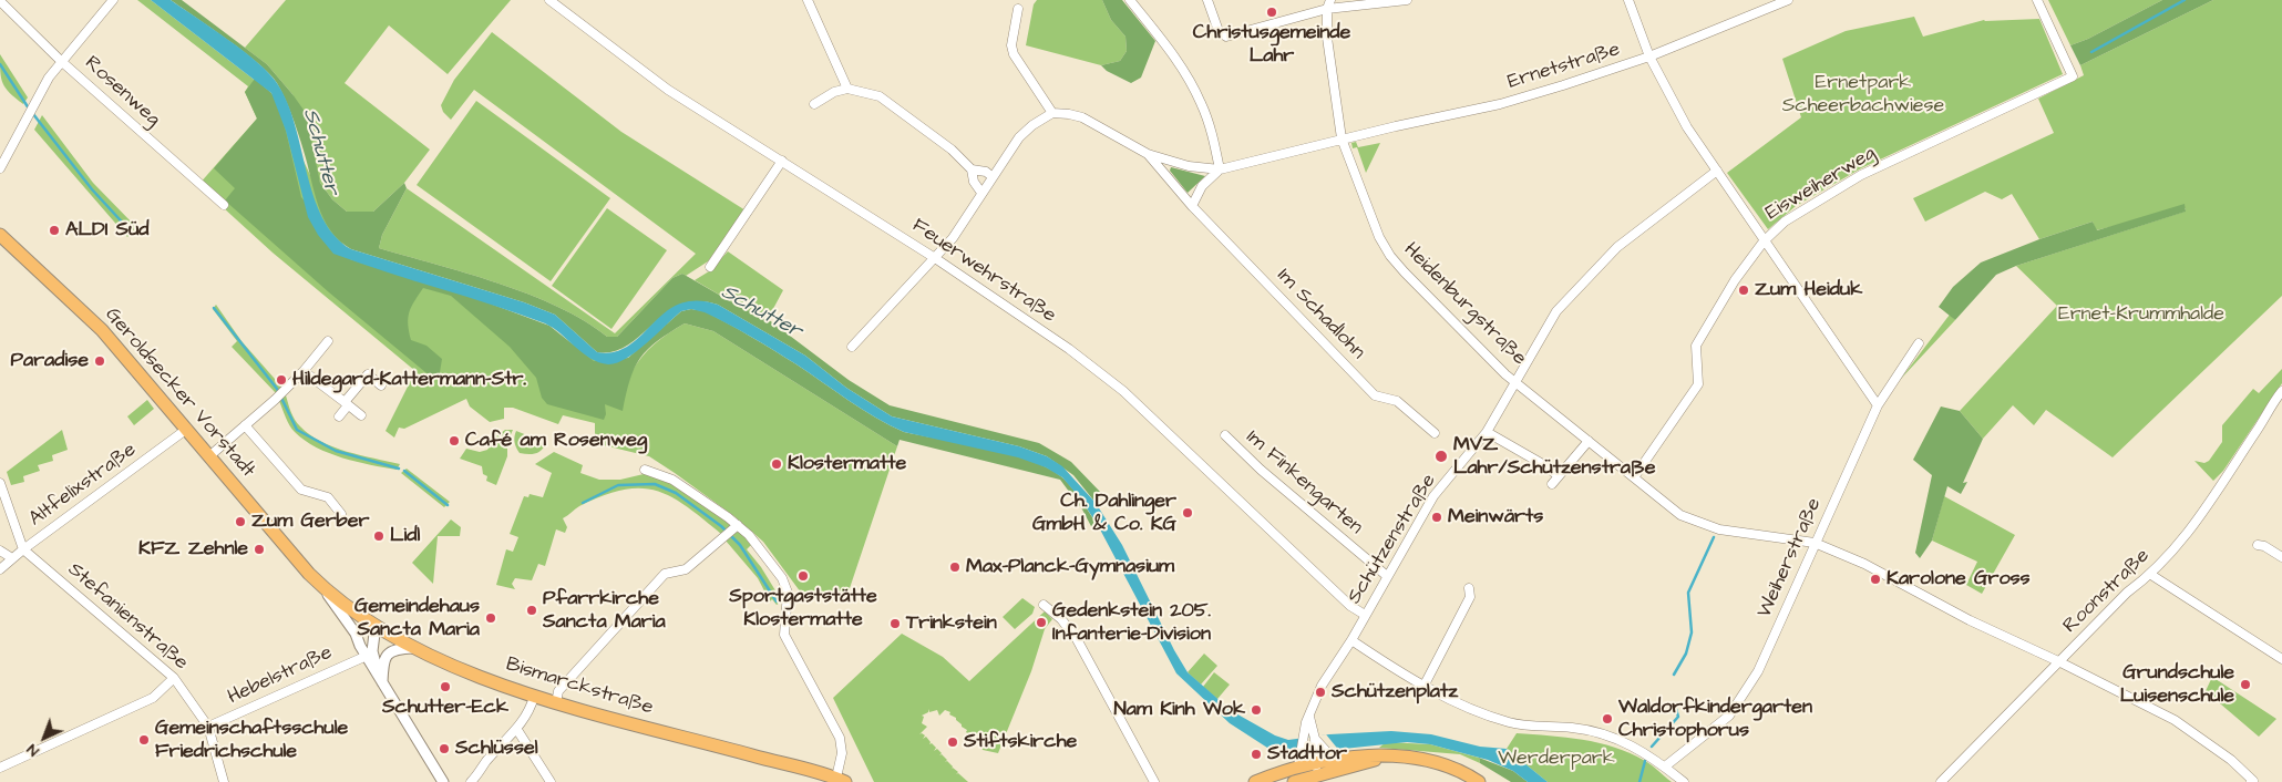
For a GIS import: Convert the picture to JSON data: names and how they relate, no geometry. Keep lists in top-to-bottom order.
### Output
{
  "streets": {
    "main road": ["Geroldsecker Vorstadt", "Bismarckstraße"],
    "street": [
      "Ernetstraße",
      "Rosenweg",
      "Eisweiherweg",
      "Feuerwehrstraße",
      "Heidenburgstraße",
      "Im Schadlohn",
      "Im Finkengarten",
      "Altfelixstraße",
      "Schützenstraße",
      "Weiherstraße",
      "Roonstraße",
      "Stefanienstraße",
      "Hebelstraße"
    ]
  },
  "crossings": [
    ["Ernetstraße", "Heidenburgstraße"],
    ["Eisweiherweg", "Heidenburgstraße"],
    ["Feuerwehrstraße", "Schützenstraße"],
    ["Heidenburgstraße", "Schützenstraße"],
    ["Heidenburgstraße", "Weiherstraße"],
    ["Heidenburgstraße", "Roonstraße"],
    ["Geroldsecker Vorstadt", "Altfelixstraße"],
    ["Geroldsecker Vorstadt", "Bismarckstraße"],
    ["Im Finkengarten", "Schützenstraße"],
    ["Altfelixstraße", "Stefanienstraße"],
    ["Stefanienstraße", "Hebelstraße"]
  ],
  "water": ["Schutter"],
  "parks": ["Ernetpark Scheerbachwiese", "Ernet-Krummhalde", "Werderpark"],
  "places": [
    "Christusgemeinde Lahr",
    "ALDI Süd",
    "Zum Heiduk",
    "Paradise",
    "Hildegard-Kattermann-Str.",
    "Café am Rosenweg",
    "MVZ Lahr/Schützenstraße",
    "Klostermatte",
    "Ch. Dahlinger GmbH & Co. KG",
    "Meinwärts",
    "Zum Gerber",
    "Lidl",
    "KFZ Zehnle",
    "Max-Planck-Gymnasium",
    "Sportgaststätte Klostermatte",
    "Karolone Gross",
    "Pfarrkirche Sancta Maria",
    "Gemeindehaus Sancta Maria",
    "Gedenkstein 205. Infanterie-Division",
    "Trinkstein",
    "Grundschule Luisenschule",
    "Schutter-Eck",
    "Schützenplatz",
    "Nam Kinh Wok",
    "Waldorfkindergarten Christophorus",
    "Gemeinschaftsschule Friedrichschule",
    "Stiftskirche",
    "Schlüssel",
    "Stadttor"
  ],
  "north": "bottom left"
}
